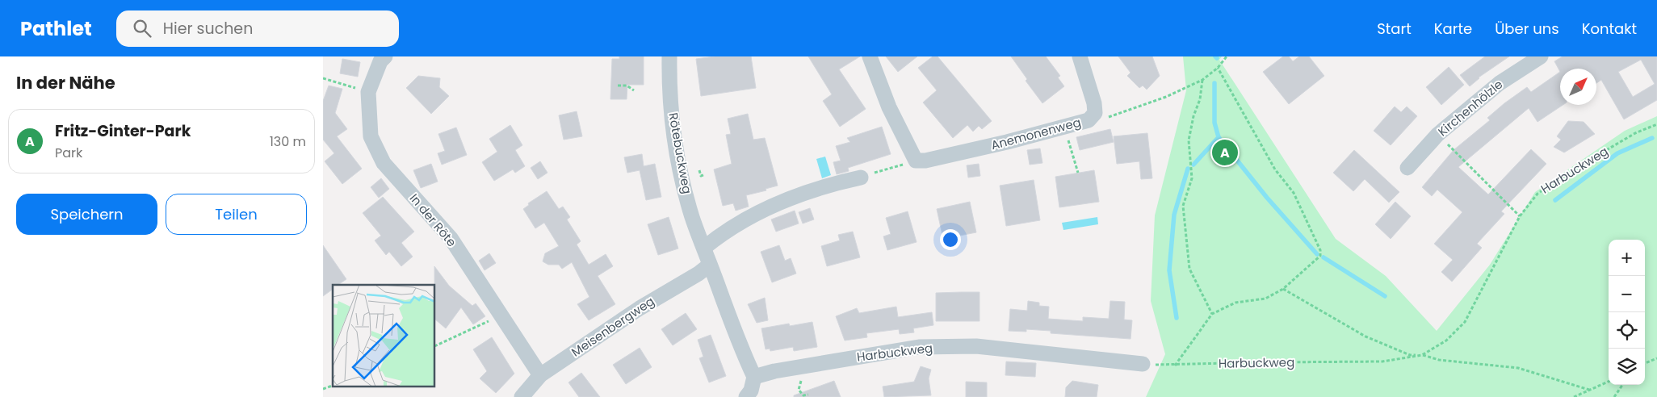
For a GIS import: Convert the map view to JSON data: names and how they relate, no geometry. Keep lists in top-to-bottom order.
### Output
{
  "streets": {
    "street": [
      "Kirchenhölzle",
      "Anemonenweg",
      "Rötebuckweg",
      "Harbuckweg",
      "In der Röte",
      "Meisenbergweg"
    ]
  },
  "crossings": [
    ["Rötebuckweg", "Harbuckweg"],
    ["Rötebuckweg", "Meisenbergweg"],
    ["In der Röte", "Meisenbergweg"]
  ],
  "north": "top right",
  "page": {
    "header": "Pathlet",
    "search": "Hier suchen",
    "nav": [
      "Start",
      "Karte",
      "Über uns",
      "Kontakt"
    ],
    "heading": "In der Nähe",
    "list": [
      {
        "mark": "A",
        "name": "Fritz-Ginter-Park",
        "note": "Park",
        "value": "130 m"
      }
    ],
    "pins": "A",
    "buttons": ["Speichern", "Teilen"],
    "map_buttons": ["+", "−"]
  }
}
